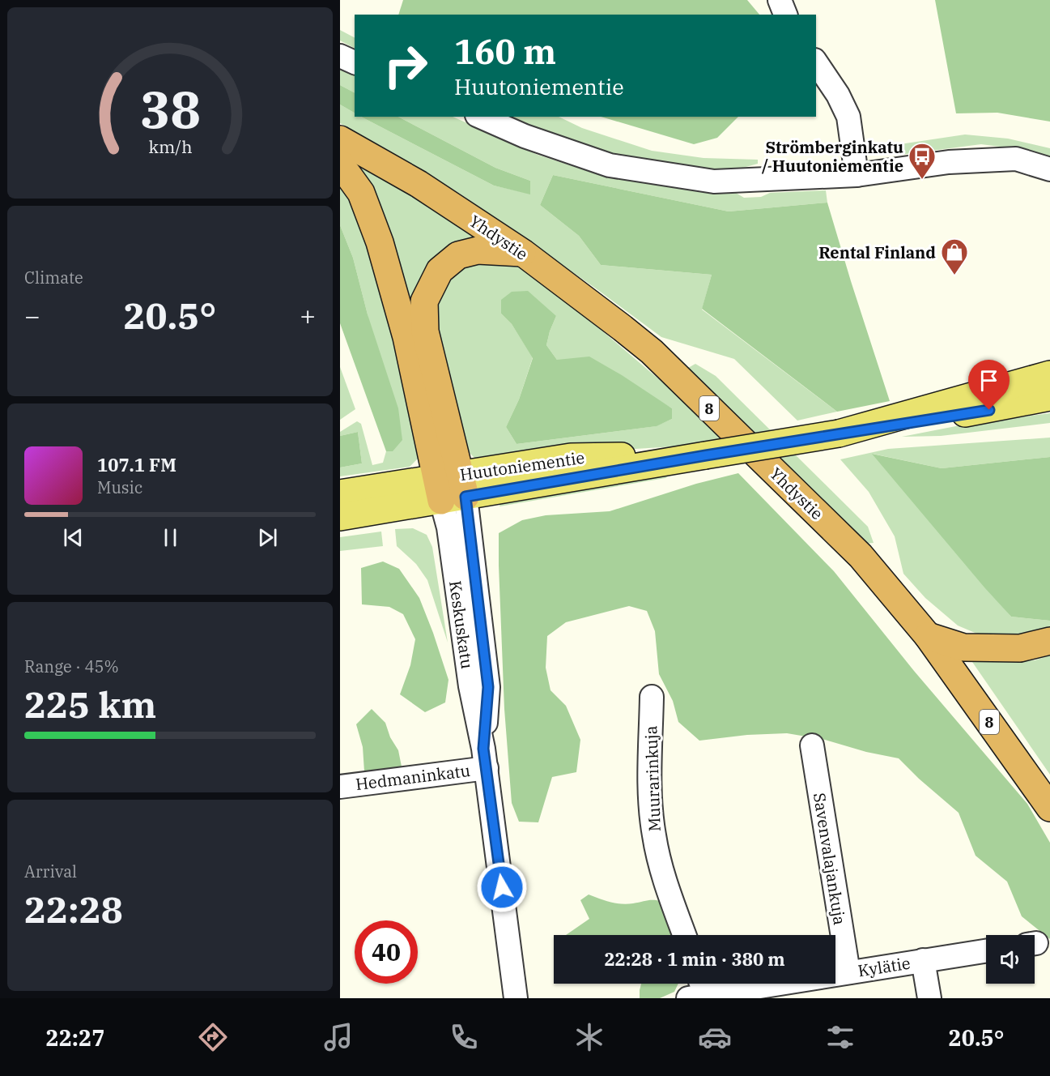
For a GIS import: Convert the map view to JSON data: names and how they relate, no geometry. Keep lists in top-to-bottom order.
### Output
{
  "streets": {
    "highway": ["Yhdystie", "8"],
    "main road": ["Huutoniementie"],
    "street": [
      "Keskuskatu",
      "Hedmaninkatu",
      "Muurarinkuja",
      "Savenvalajankuja",
      "Kylätie"
    ]
  },
  "crossings": [
    ["Huutoniementie", "Keskuskatu"],
    ["Keskuskatu", "Hedmaninkatu"],
    ["Savenvalajankuja", "Kylätie"]
  ],
  "places": {
    "bus stop": ["Strömberginkatu / Huutoniementie"],
    "shop": ["Rental Finland"]
  },
  "page": {
    "turn": ["160 m", "Huutoniementie"],
    "tile": [
      "Climate",
      ["Range · 45%", "225 km"],
      ["Arrival", "22:28"]
    ],
    "heat": ["−", "20.5°", "+"],
    "song": ["107.1 FM", "Music"],
    "limit": "40",
    "trip": "22:28 · 1 min · 380 m",
    "tabs": ["22:27", "20.5°"],
    "gauge": ["38", "km/h"]
  }
}
